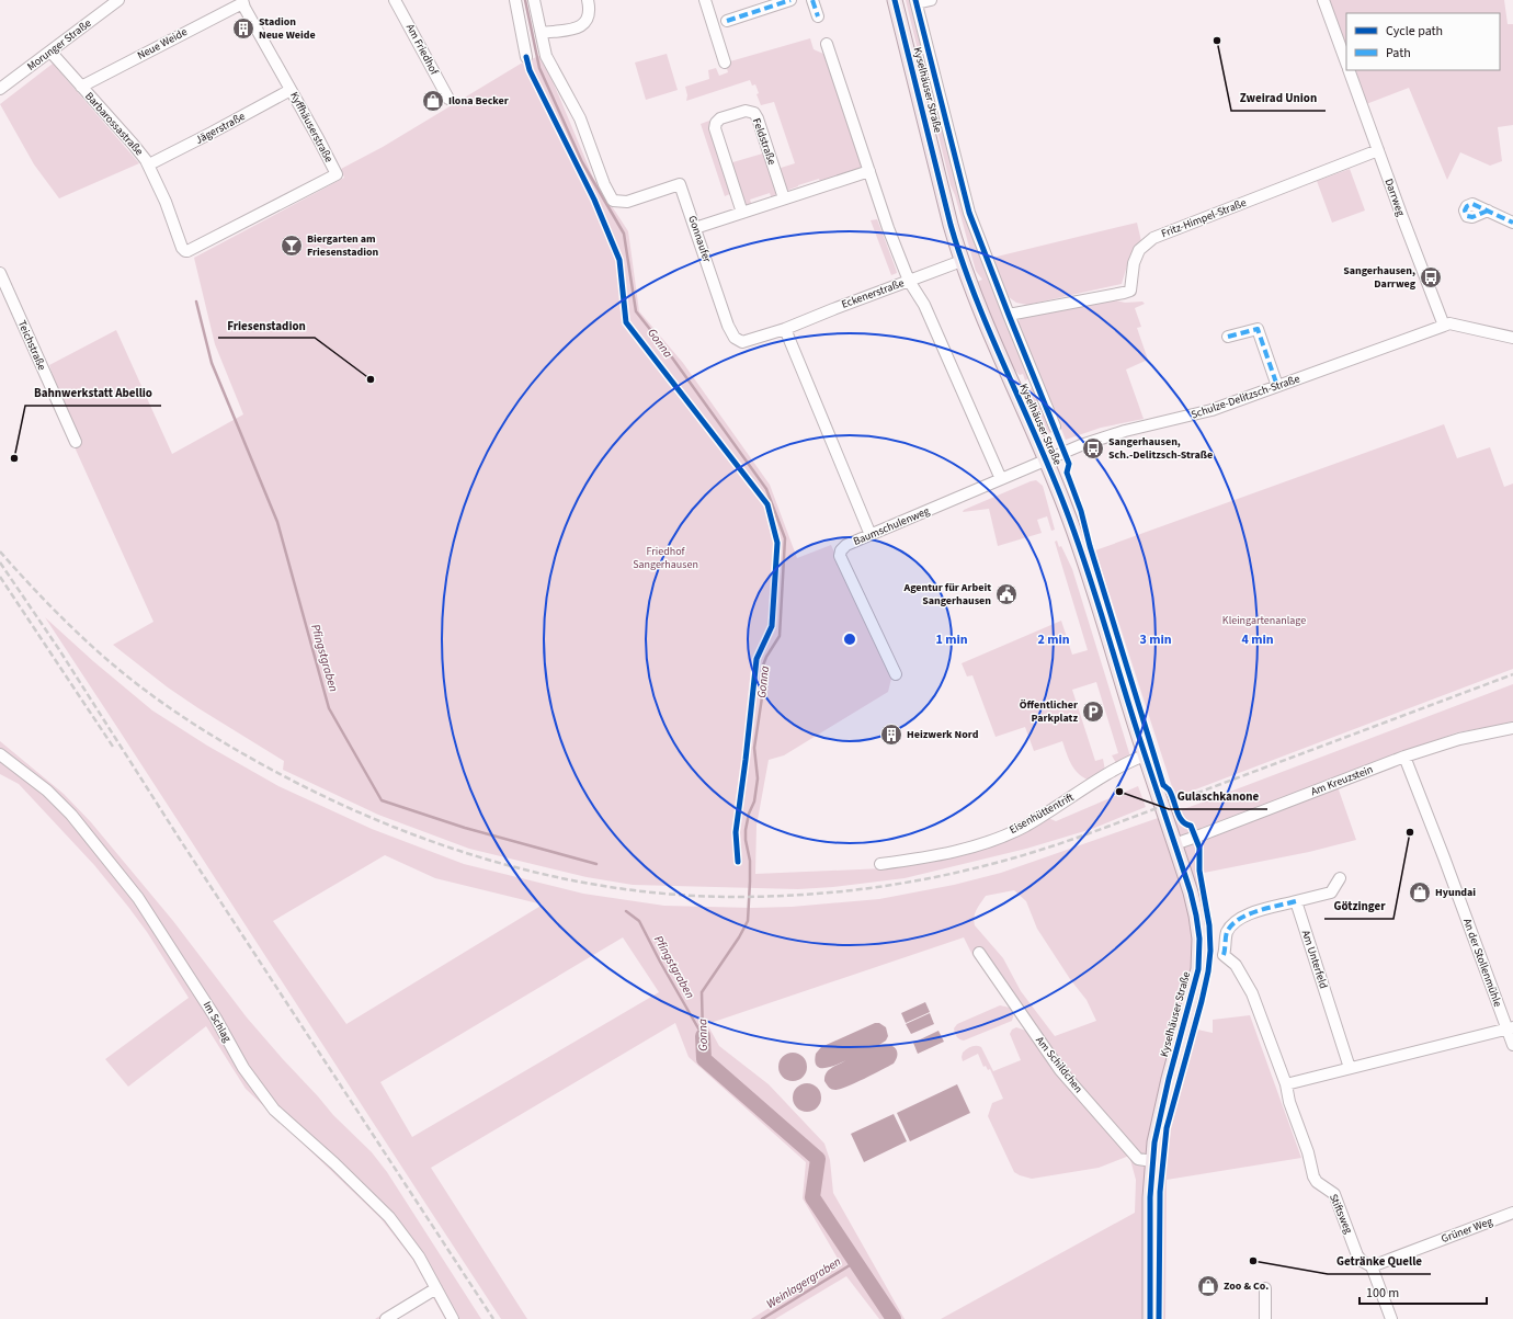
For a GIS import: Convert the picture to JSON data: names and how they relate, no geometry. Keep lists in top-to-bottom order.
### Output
{
  "streets": {
    "main road": ["Kyselhäuser Straße"],
    "street": [
      "Neue Weide",
      "Morunger Straße",
      "Am Friedhof",
      "Barbarossastraße",
      "Kyffhäuserstraße",
      "Jägerstraße",
      "Feldstraße",
      "Darrweg",
      "Fritz-Himpel-Straße",
      "Gonnaufer",
      "Eckenerstraße",
      "Teichstraße",
      "Schulze-Delitzsch-Straße",
      "Baumschulenweg",
      "Am Kreuzstein",
      "Eisenhüttentrift",
      "Am Unterfeld",
      "An der Stollenmühle",
      "Im Schlag",
      "Am Schildchen",
      "Stiftsweg",
      "Grüner Weg"
    ]
  },
  "crossings": [
    ["Neue Weide", "Barbarossastraße"],
    ["Neue Weide", "Kyffhäuserstraße"],
    ["Morunger Straße", "Barbarossastraße"],
    ["Kyselhäuser Straße", "Fritz-Himpel-Straße"],
    ["Kyselhäuser Straße", "Eckenerstraße"],
    ["Kyselhäuser Straße", "Schulze-Delitzsch-Straße"],
    ["Kyselhäuser Straße", "Baumschulenweg"],
    ["Kyselhäuser Straße", "Am Kreuzstein"],
    ["Kyselhäuser Straße", "Eisenhüttentrift"],
    ["Kyselhäuser Straße", "Am Schildchen"],
    ["Barbarossastraße", "Kyffhäuserstraße"],
    ["Barbarossastraße", "Jägerstraße"],
    ["Kyffhäuserstraße", "Jägerstraße"],
    ["Darrweg", "Fritz-Himpel-Straße"],
    ["Darrweg", "Schulze-Delitzsch-Straße"],
    ["Gonnaufer", "Eckenerstraße"],
    ["Schulze-Delitzsch-Straße", "Baumschulenweg"],
    ["Am Kreuzstein", "An der Stollenmühle"],
    ["Stiftsweg", "Grüner Weg"]
  ],
  "water": ["Gonna", "Pfingstgraben", "Weinlagergraben"],
  "parks": ["Friedhof Sangerhausen", "Kleingartenanlage"],
  "places": {
    "building": ["Stadion Neue Weide", "Heizwerk Nord"],
    "other": [
      "Zweirad Union",
      "Friesenstadion",
      "Bahnwerkstatt Abellio",
      "Gulaschkanone",
      "Götzinger",
      "Getränke Quelle"
    ],
    "shop": ["Ilona Becker", "Hyundai", "Zoo & Co."],
    "bar": ["Biergarten am Friesenstadion"],
    "bus stop": ["Sangerhausen, Darrweg", "Sangerhausen, Sch.-Delitzsch-Straße"],
    "public building": ["Agentur für Arbeit Sangerhausen"],
    "parking": ["Öffentlicher Parkplatz"]
  },
  "legend": ["Cycle path", "Path"],
  "scale_bar": "100 m",
  "rings": [
    "1 min",
    "2 min",
    "3 min",
    "4 min"
  ]
}
